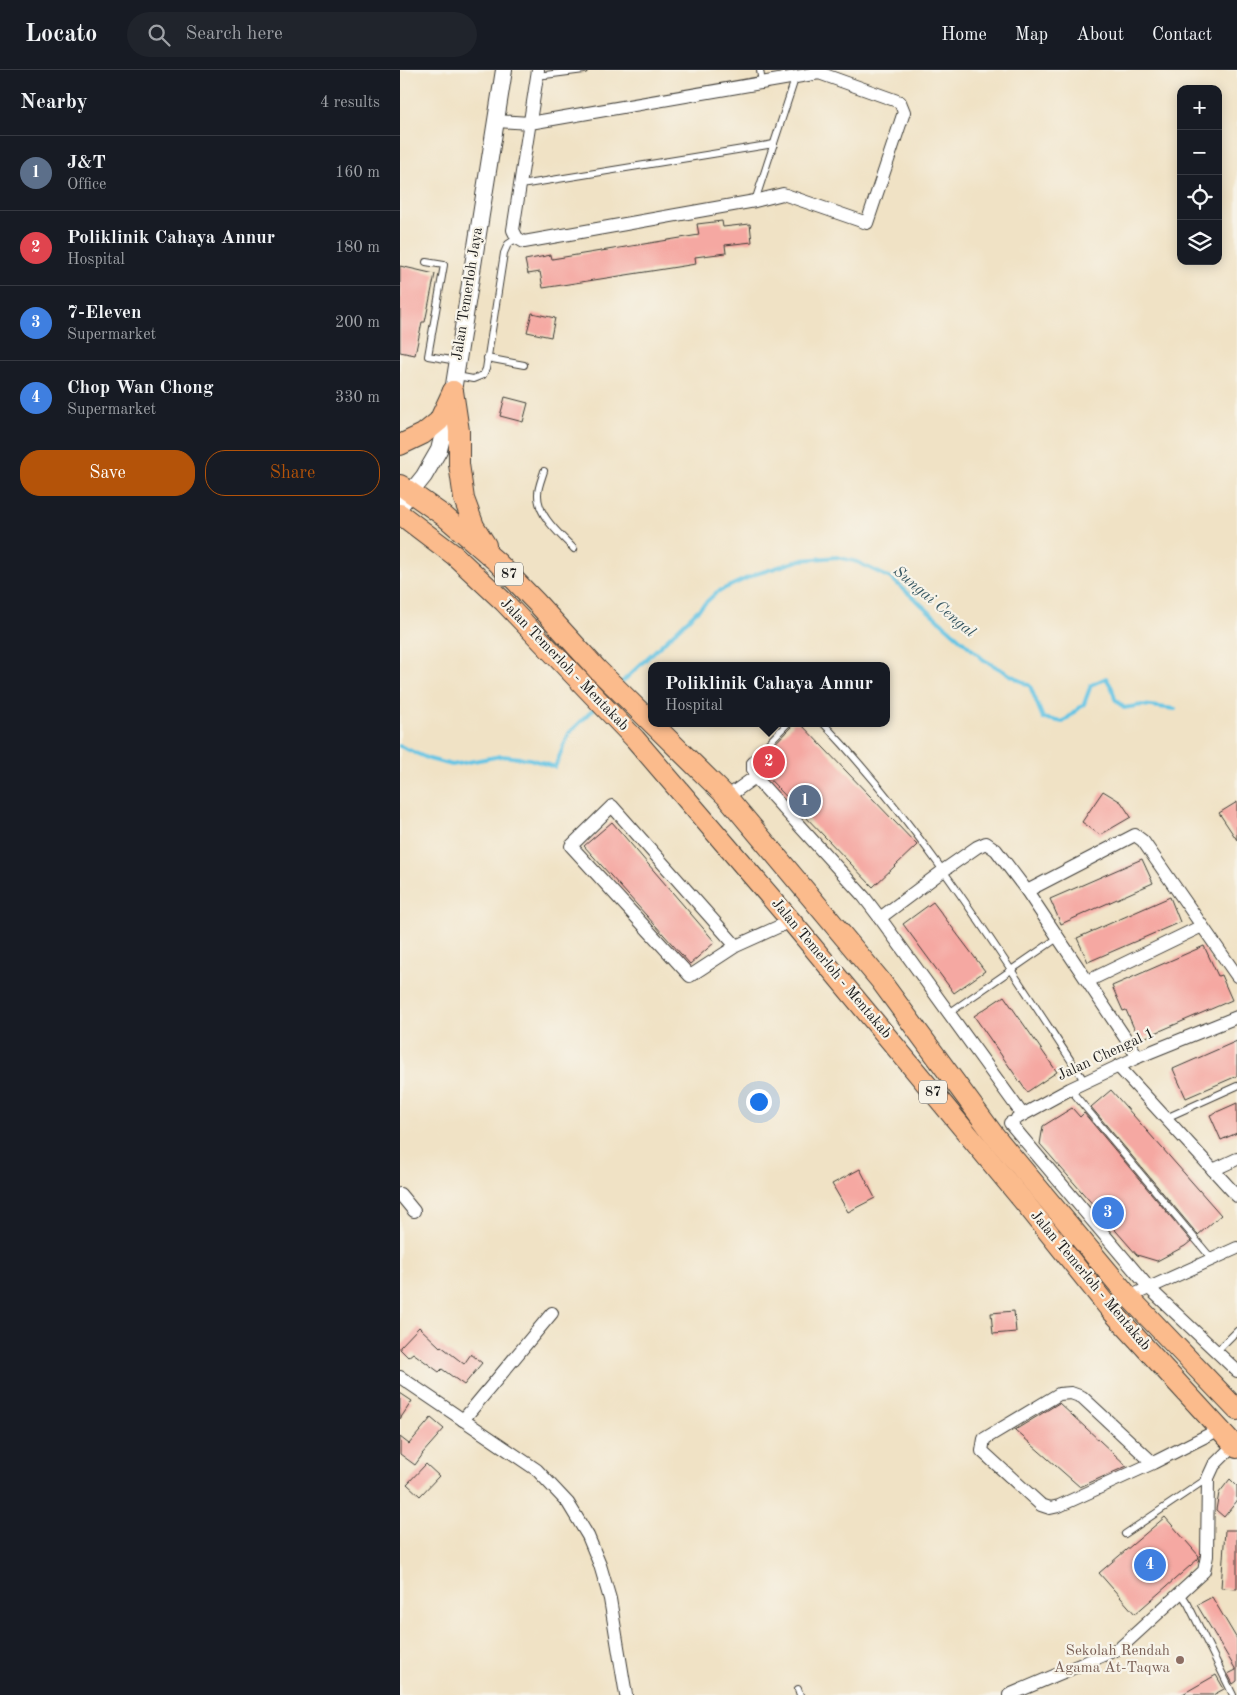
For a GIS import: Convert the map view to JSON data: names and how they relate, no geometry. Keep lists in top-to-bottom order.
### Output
{
  "streets": {
    "main road": ["87", "Jalan Temerloh - Mentakab"],
    "street": ["Jalan Temerloh Jaya", "Jalan Chengal 1"]
  },
  "crossings": [
    ["Jalan Temerloh Jaya", "Jalan Temerloh - Mentakab"],
    ["Jalan Temerloh - Mentakab", "Jalan Chengal 1"]
  ],
  "water": ["Sungai Cengal"],
  "places": ["Sekolah Rendah Agama At-Taqwa"],
  "page": {
    "header": "Locato",
    "search": "Search here",
    "nav": [
      "Home",
      "Map",
      "About",
      "Contact"
    ],
    "heading": ["Nearby", "4 results"],
    "map_buttons": ["+", "−"],
    "list": [
      {
        "mark": "1",
        "name": "J&T",
        "note": "Office",
        "value": "160 m"
      },
      {
        "mark": "2",
        "name": "Poliklinik Cahaya Annur",
        "note": "Hospital",
        "value": "180 m"
      },
      {
        "mark": "3",
        "name": "7-Eleven",
        "note": "Supermarket",
        "value": "200 m"
      },
      {
        "mark": "4",
        "name": "Chop Wan Chong",
        "note": "Supermarket",
        "value": "330 m"
      }
    ],
    "buttons": ["Save", "Share"],
    "popup": ["Poliklinik Cahaya Annur", "Hospital"],
    "pins": [
      "2",
      "1",
      "3",
      "4"
    ]
  }
}
